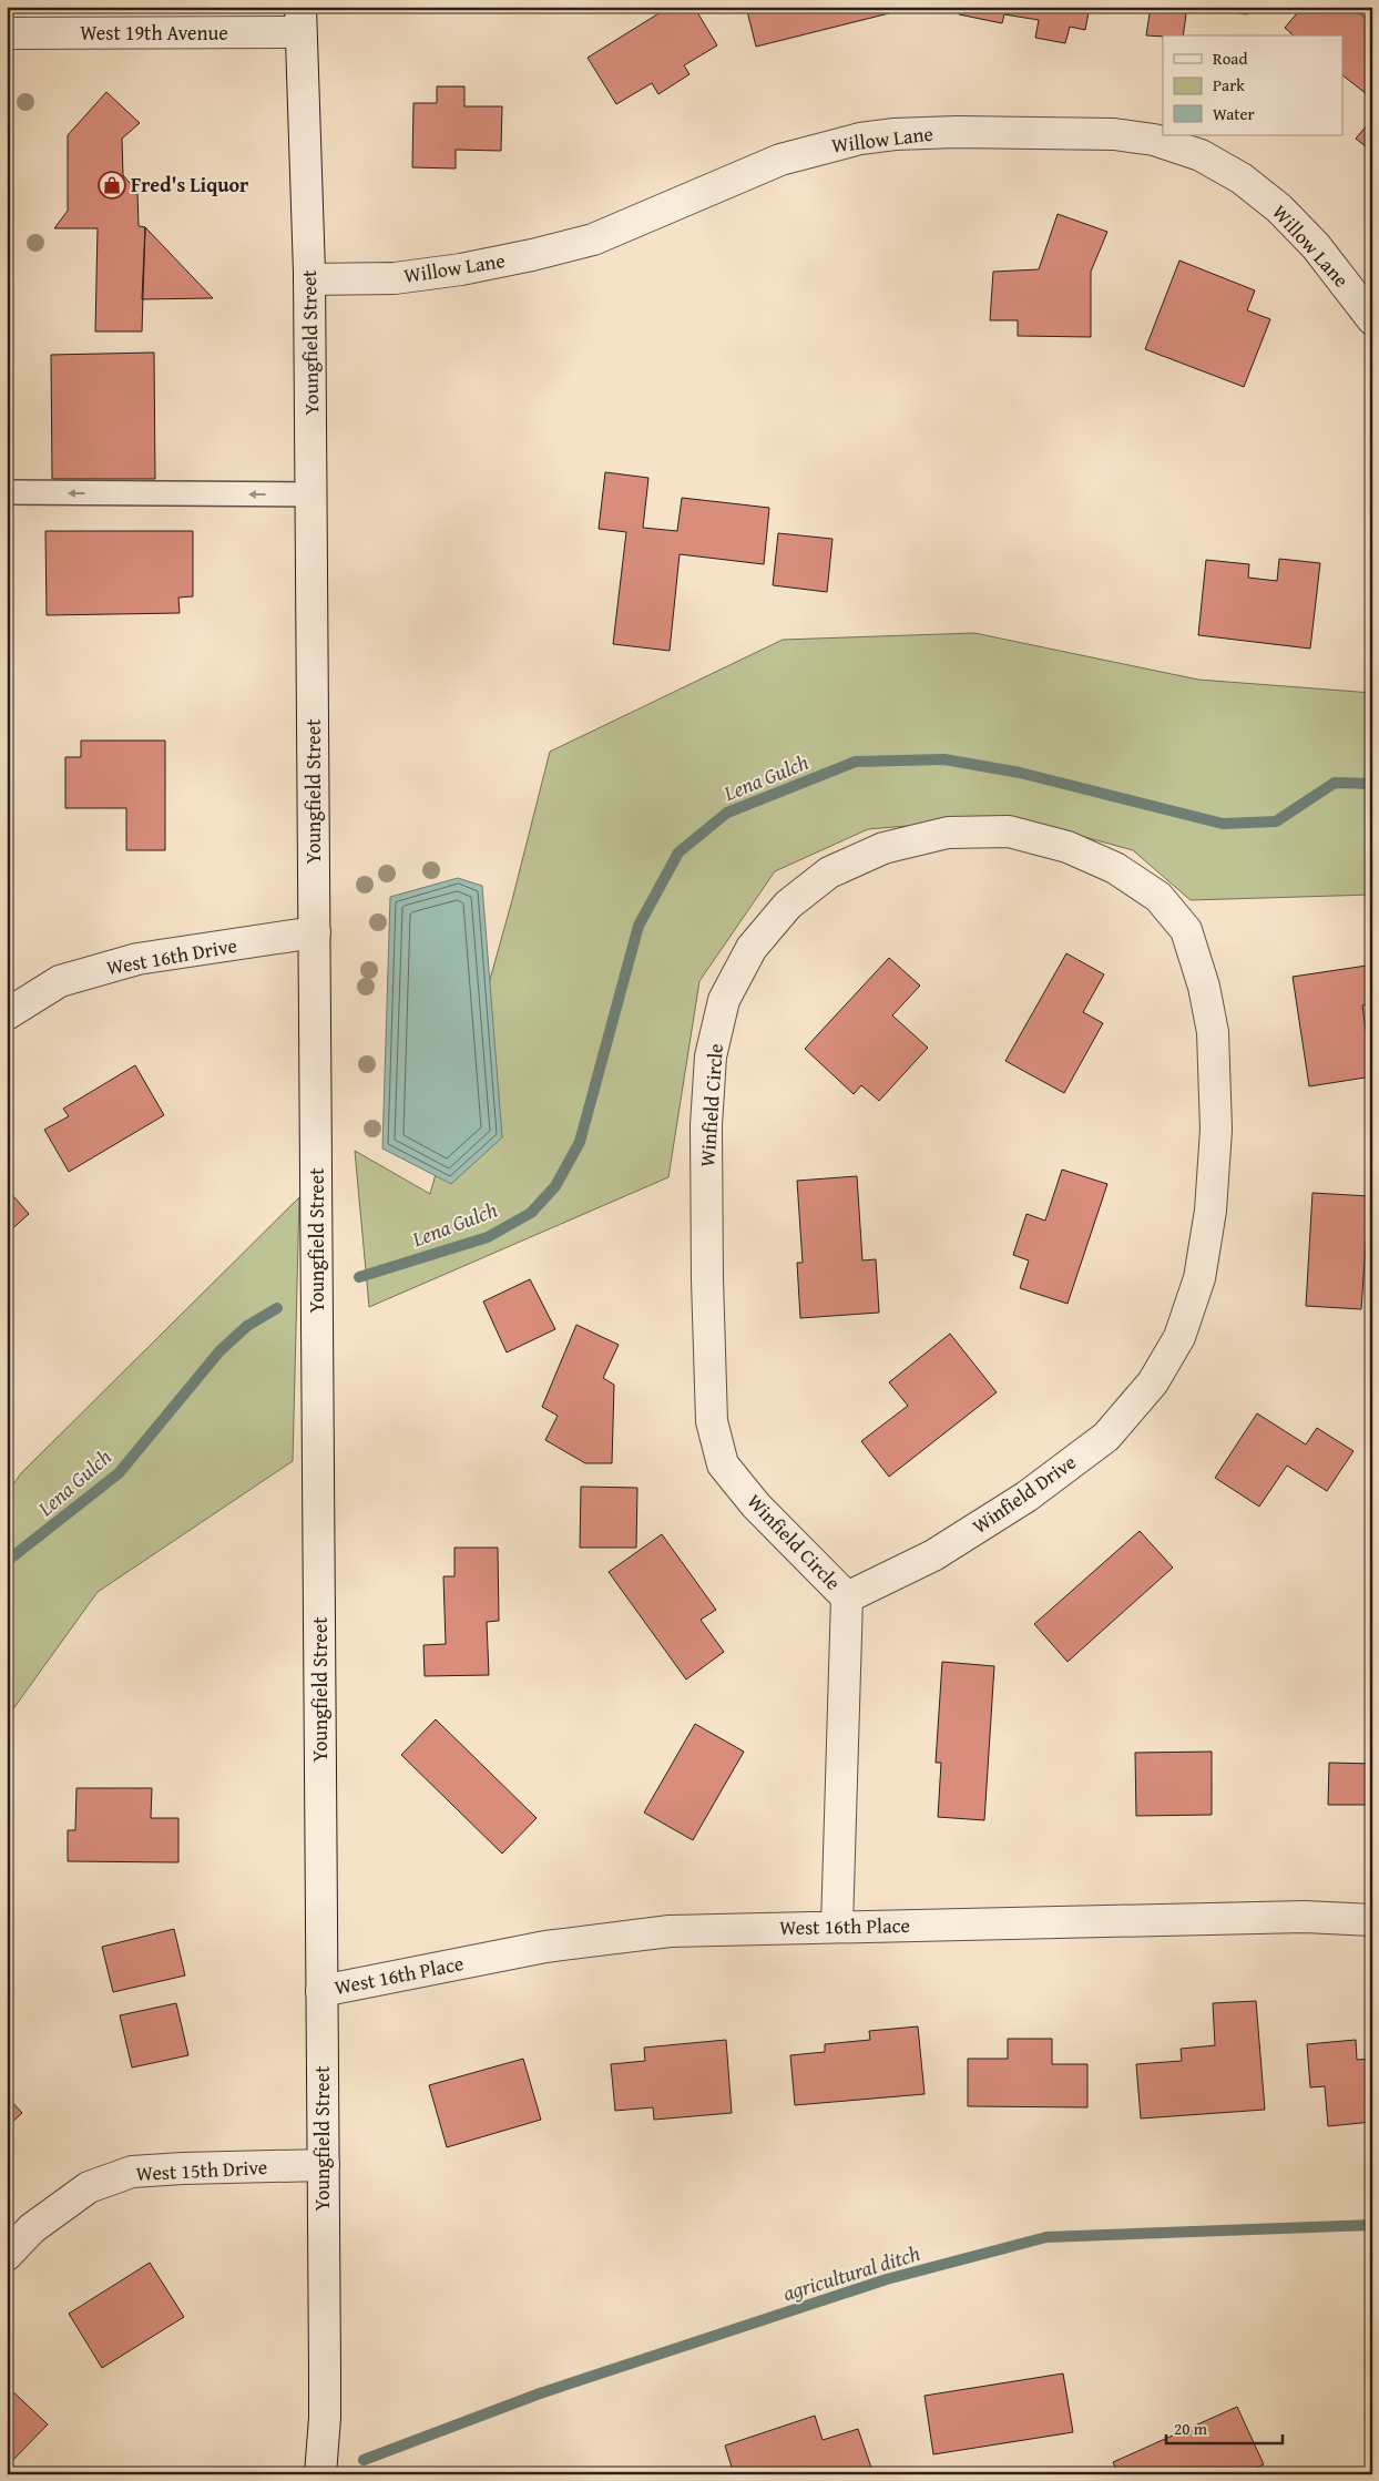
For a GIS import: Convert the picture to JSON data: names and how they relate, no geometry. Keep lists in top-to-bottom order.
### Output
{
  "streets": {
    "street": [
      "West 19th Avenue",
      "Willow Lane",
      "Youngfield Street",
      "West 16th Drive",
      "Winfield Circle",
      "Winfield Drive",
      "West 16th Place",
      "West 15th Drive"
    ]
  },
  "crossings": [
    ["West 19th Avenue", "Youngfield Street"],
    ["Willow Lane", "Youngfield Street"],
    ["Youngfield Street", "West 16th Drive"],
    ["Youngfield Street", "West 16th Place"],
    ["Youngfield Street", "West 15th Drive"],
    ["Winfield Circle", "Winfield Drive"]
  ],
  "water": ["Lena Gulch", "agricultural ditch"],
  "places": {
    "shop": ["Fred's Liquor"]
  },
  "legend": ["Road", "Park", "Water"],
  "scale_bar": "20 m"
}
